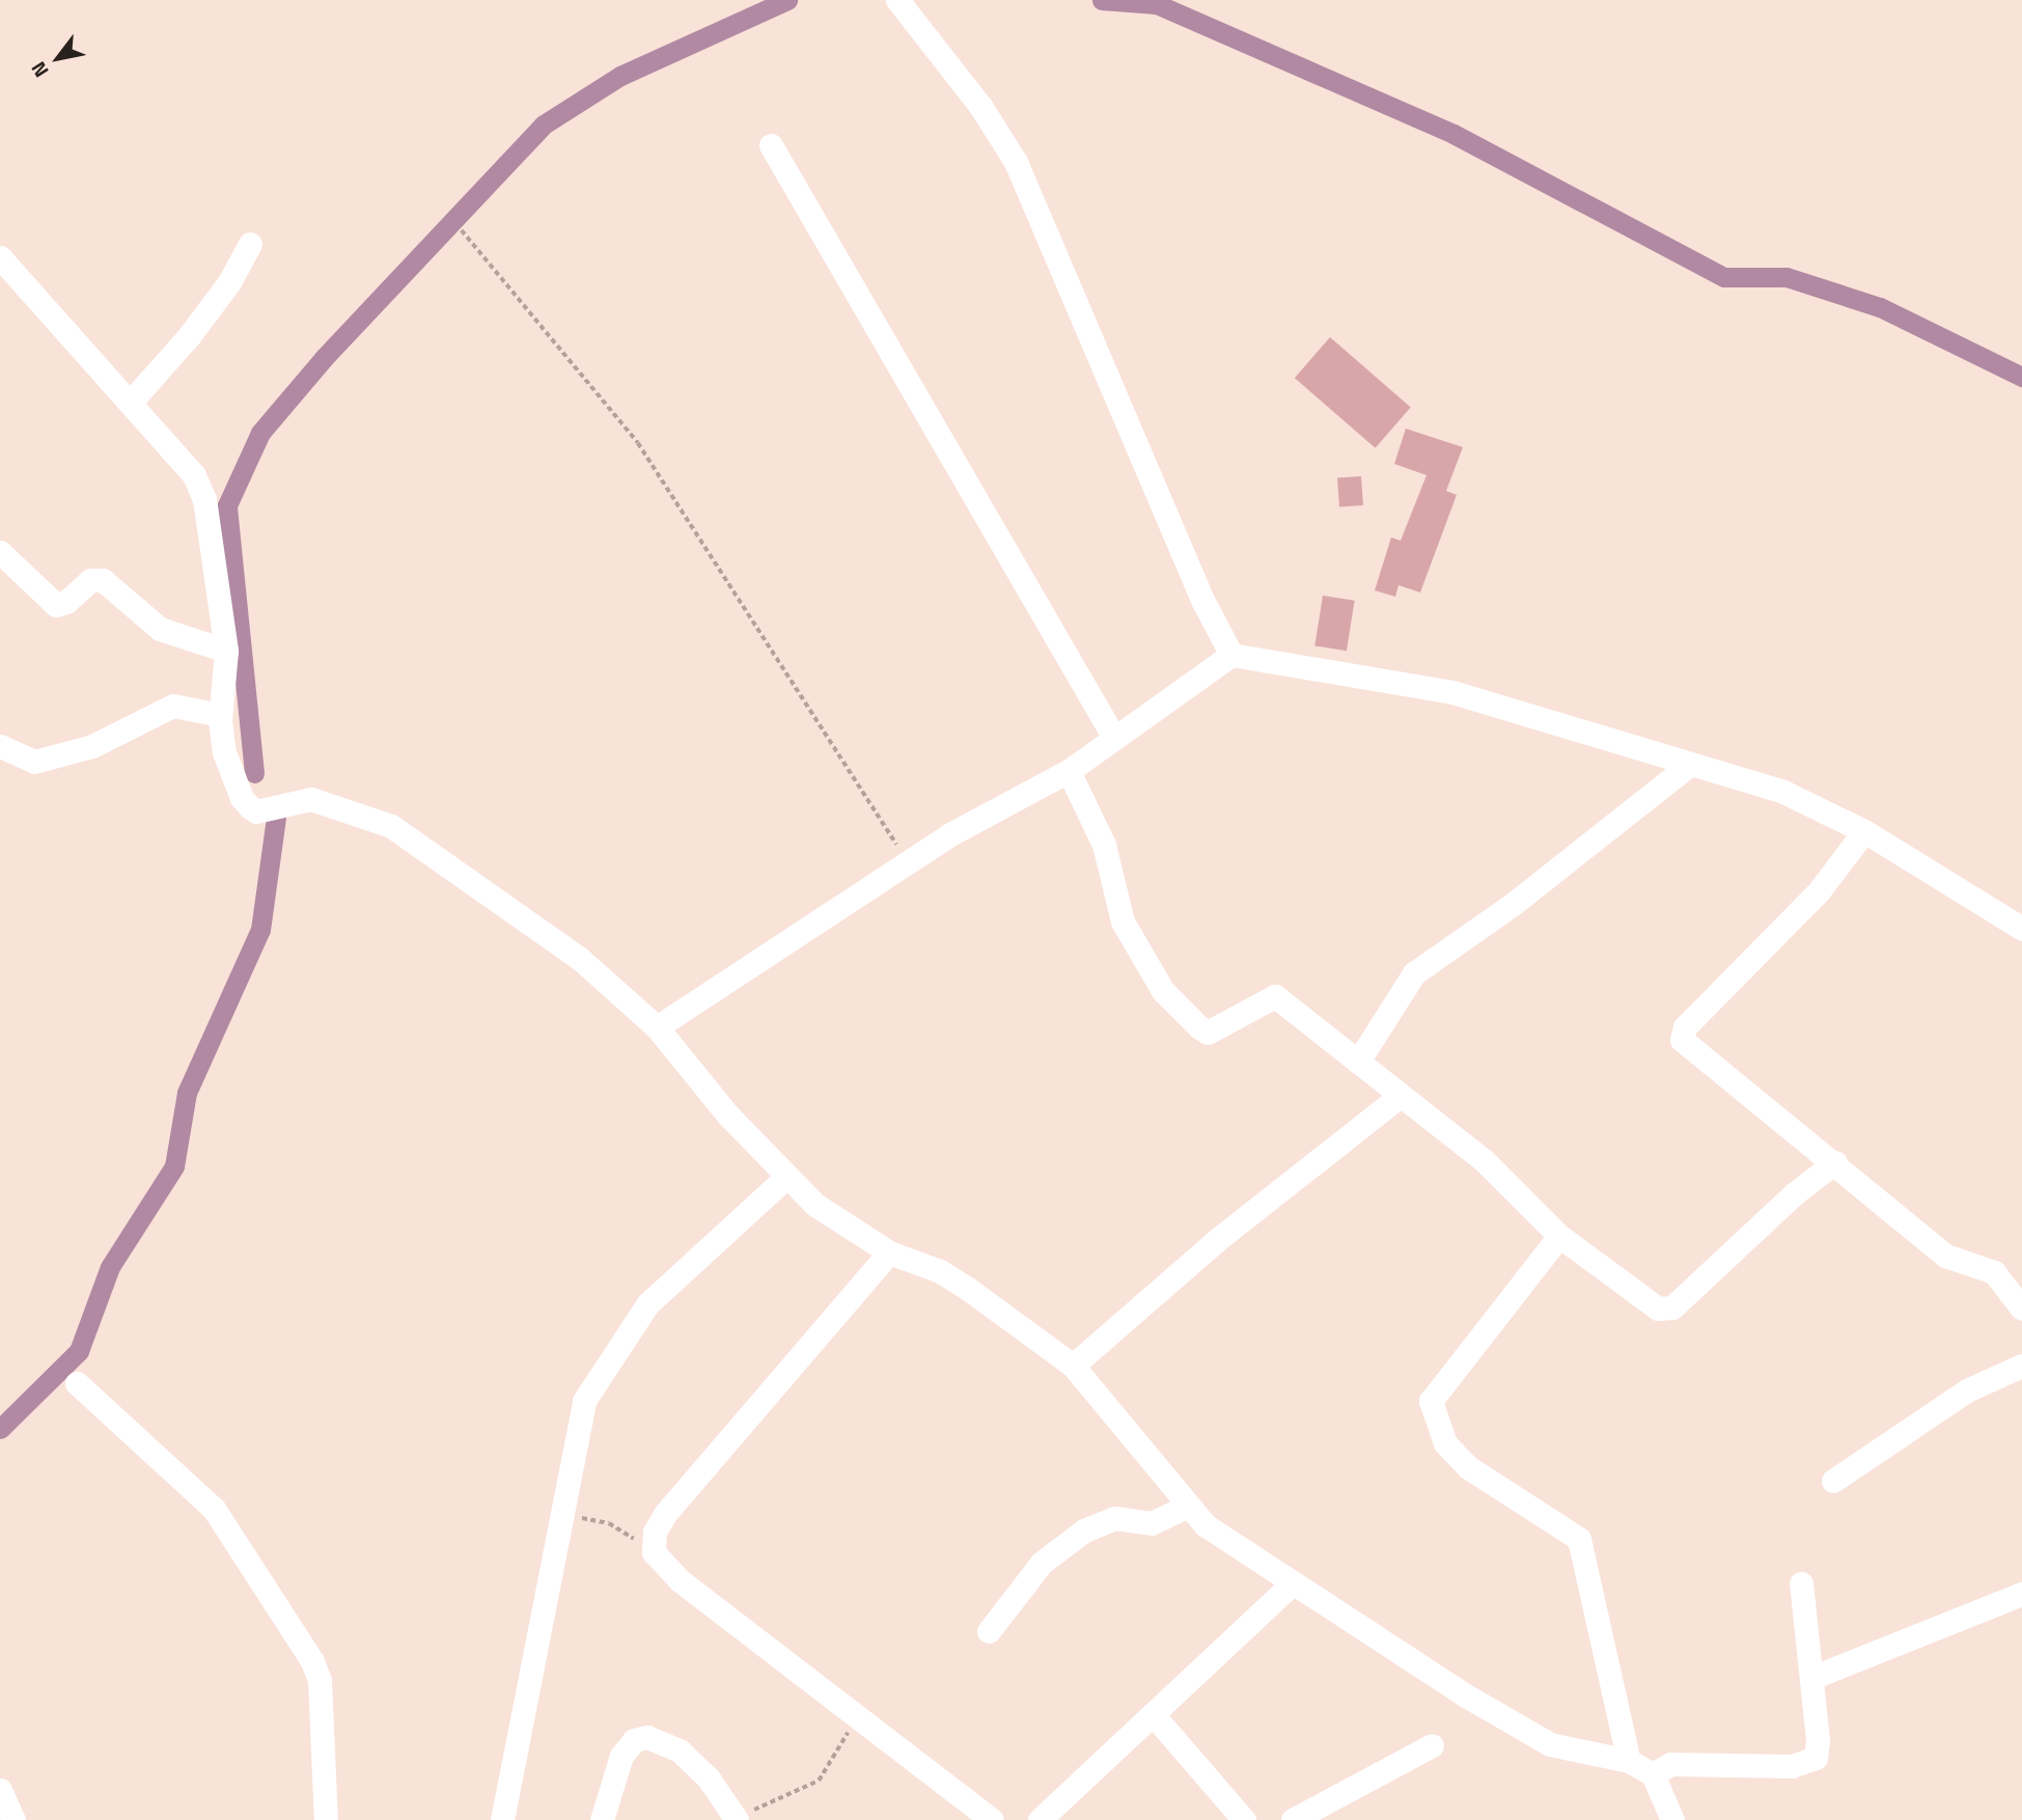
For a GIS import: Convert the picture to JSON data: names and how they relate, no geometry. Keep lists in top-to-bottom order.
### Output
{
  "north": "bottom left"
}
